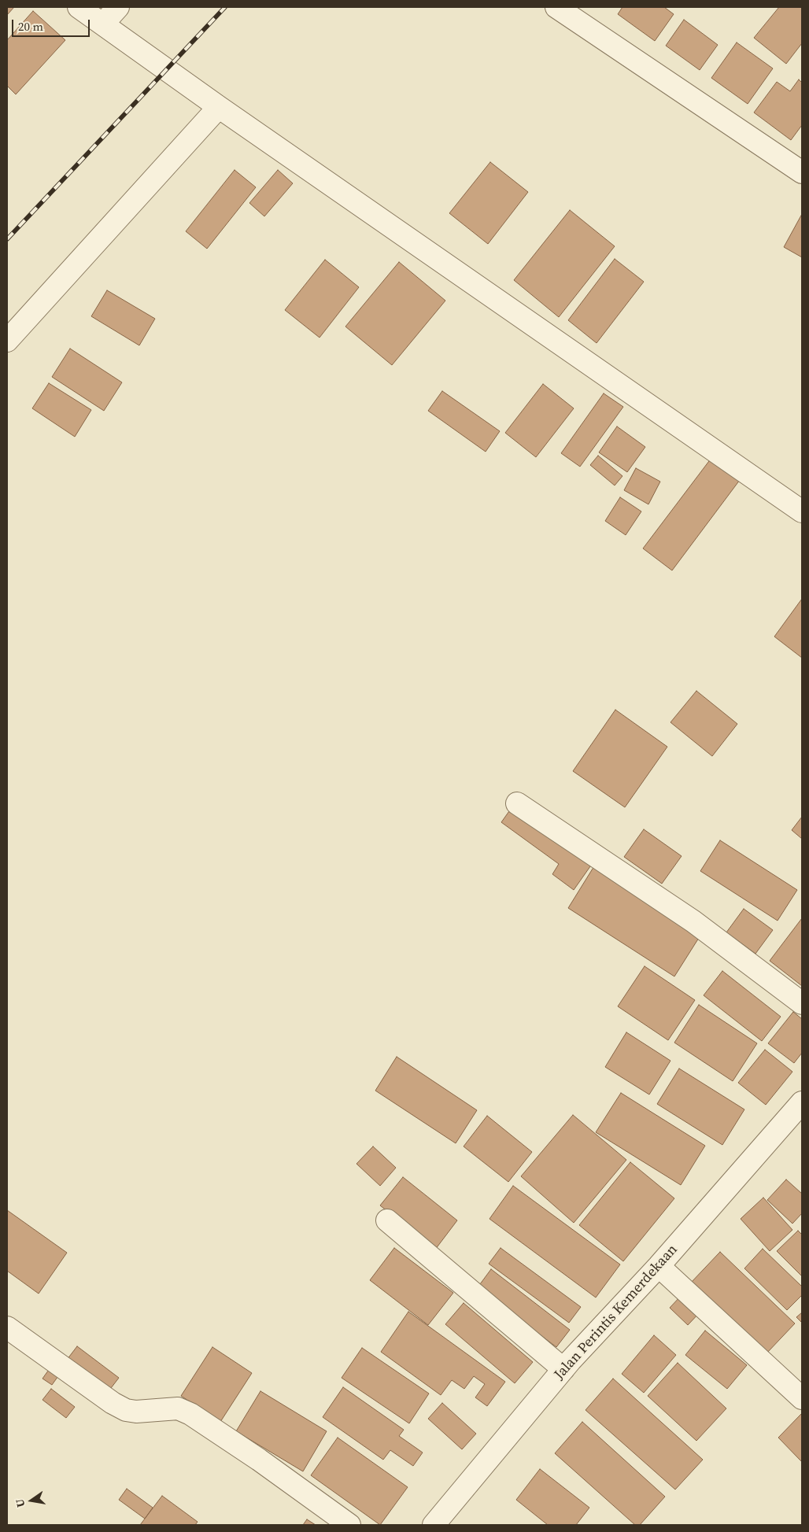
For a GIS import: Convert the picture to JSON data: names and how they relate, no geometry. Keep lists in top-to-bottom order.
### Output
{
  "streets": {
    "street": ["Jalan Perintis Kemerdekaan"]
  },
  "scale_bar": "20 m",
  "north": "left"
}
